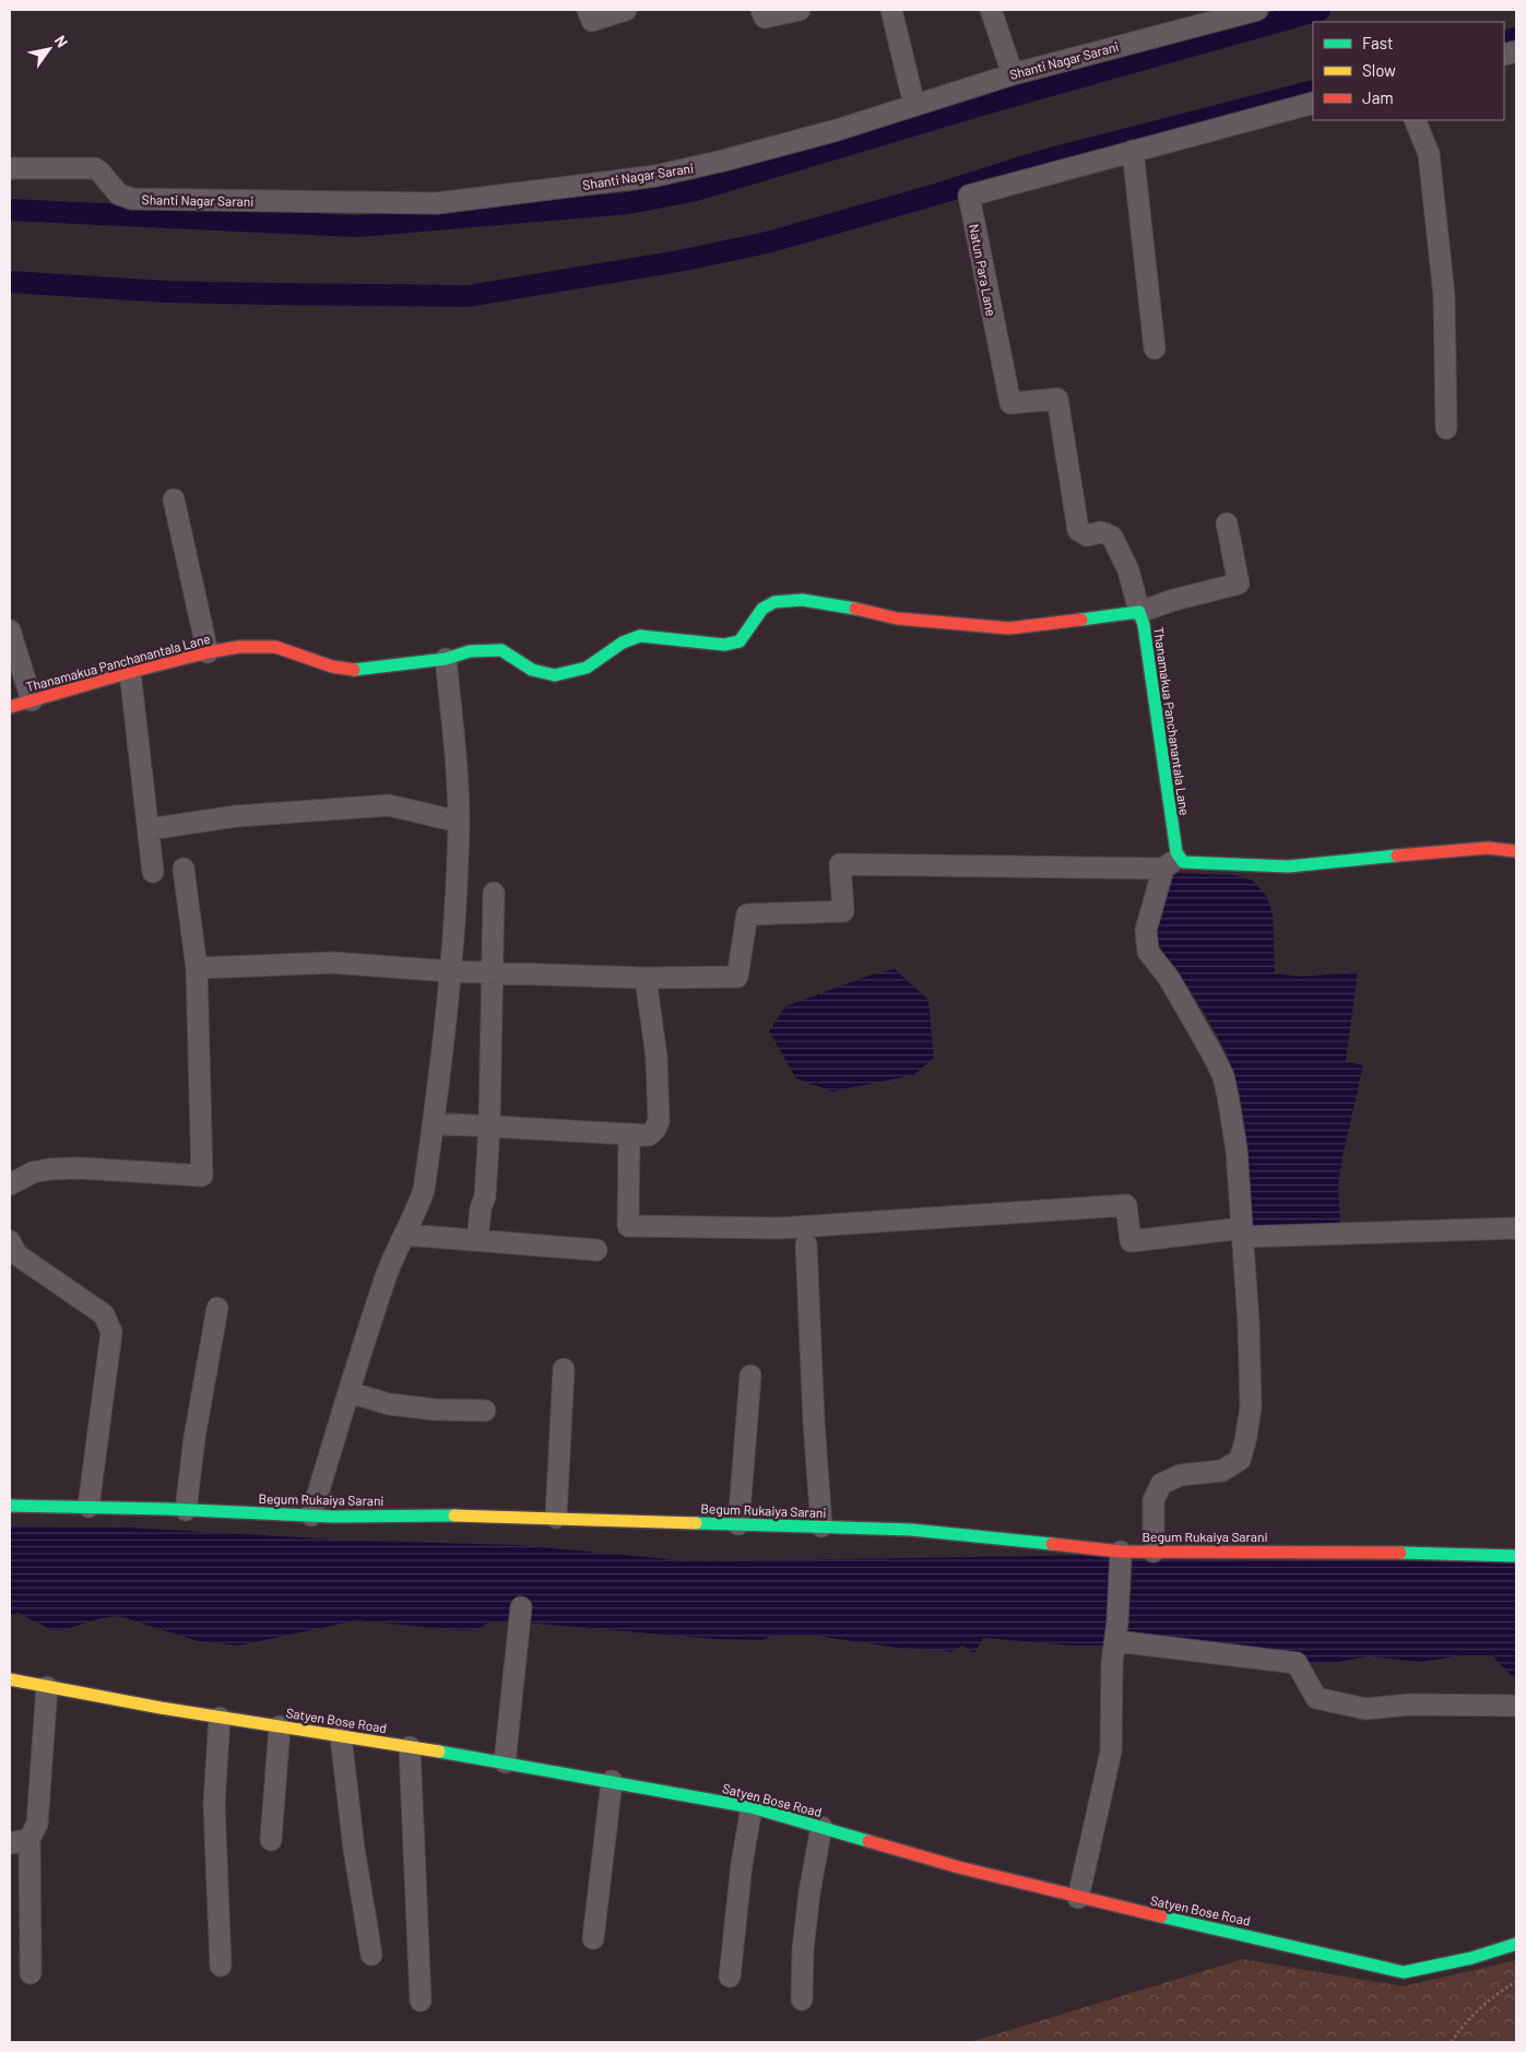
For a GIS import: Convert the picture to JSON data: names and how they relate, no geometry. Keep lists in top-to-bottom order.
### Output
{
  "streets": {
    "street": [
      "Shanti Nagar Sarani",
      "Natun Para Lane",
      "Thanamakua Panchanantala Lane",
      "Begum Rukaiya Sarani",
      "Satyen Bose Road"
    ]
  },
  "crossings": [
    ["Natun Para Lane", "Thanamakua Panchanantala Lane"]
  ],
  "legend": ["Fast", "Slow", "Jam"],
  "north": "top right"
}
